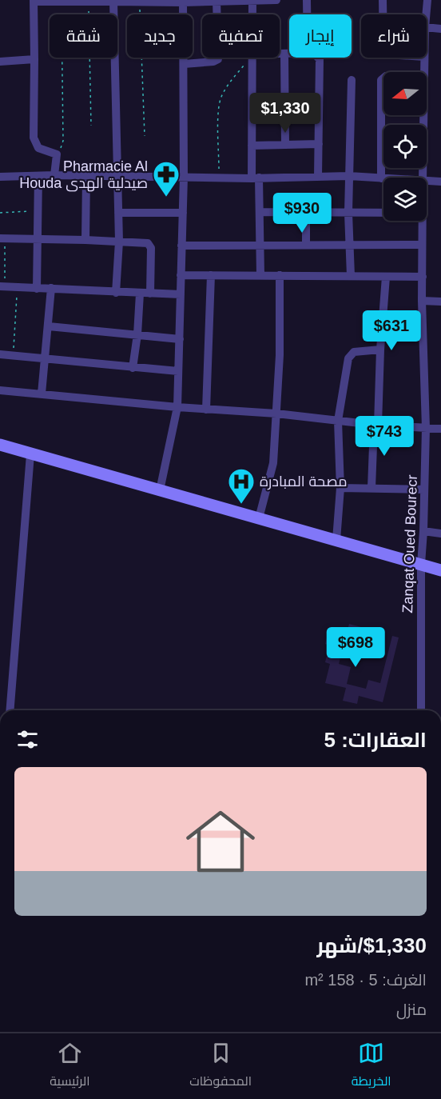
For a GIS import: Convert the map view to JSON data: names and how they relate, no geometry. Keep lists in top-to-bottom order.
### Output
{
  "streets": {
    "street": ["Zanqat Oued Bourecr"]
  },
  "places": {
    "pharmacy": ["Pharmacie Al Houda صيدلية الهدى"],
    "hospital": ["مصحة المبادرة"]
  },
  "north": "left",
  "page": {
    "chip": [
      "شراء",
      "إيجار",
      "تصفية",
      "جديد",
      "شقة"
    ],
    "price": [
      "$1,330",
      "$930",
      "$631",
      "$743",
      "$698"
    ],
    "heading": "العقارات: 5",
    "list": [
      {
        "name": "$1,330/شهر",
        "note": "الغرف: 5 · 158 m² · منزل"
      }
    ],
    "tabs": ["الخريطة", "المحفوظات", "الرئيسية"]
  }
}
